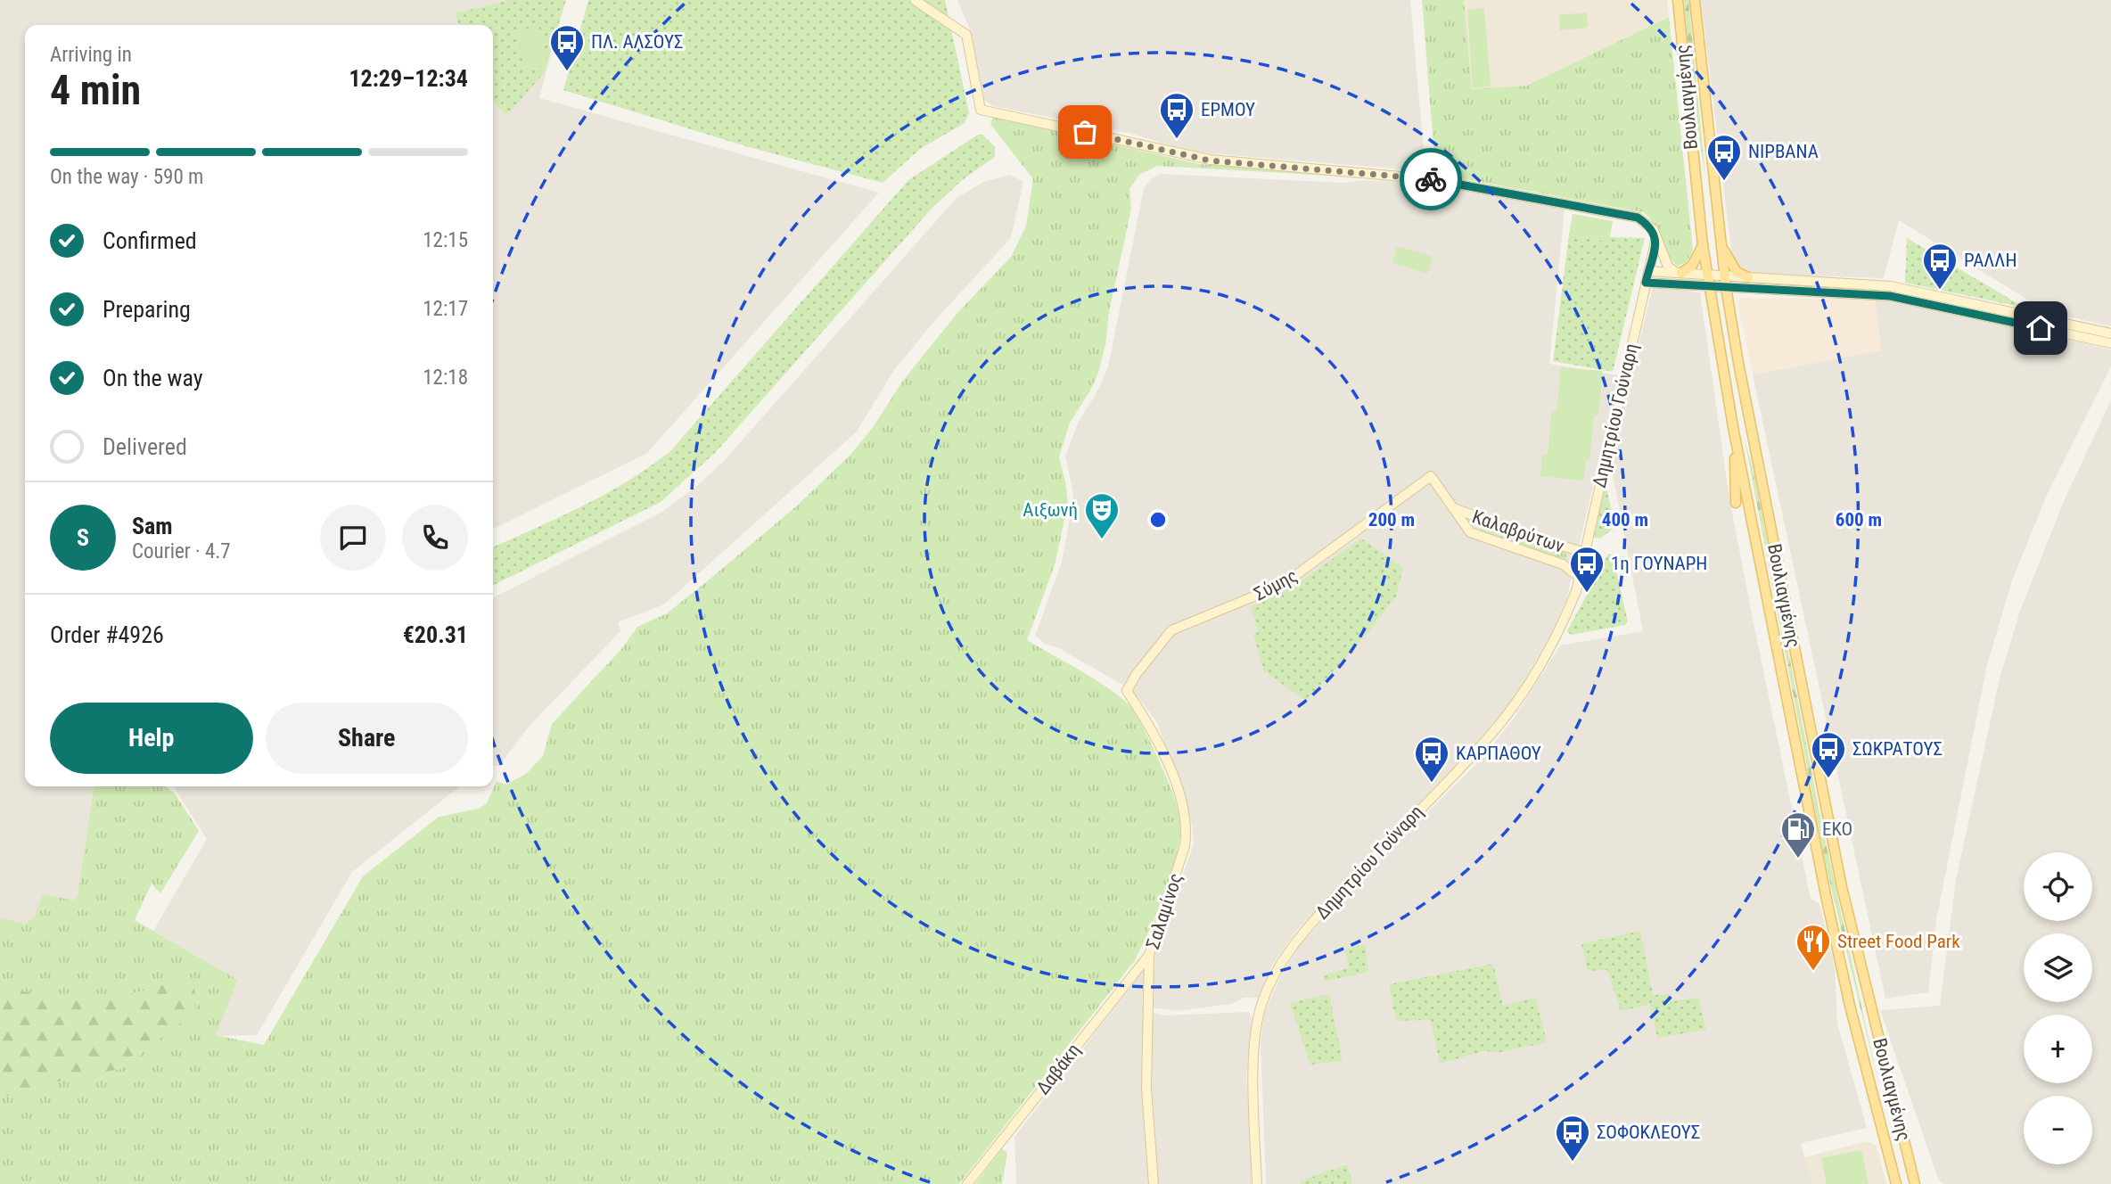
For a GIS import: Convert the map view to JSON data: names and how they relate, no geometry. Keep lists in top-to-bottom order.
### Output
{
  "streets": {
    "main road": ["Βουλιαγμένης"],
    "street": [
      "Δημητρίου Γούναρη",
      "Καλαβρύτων",
      "Σύμης",
      "Σαλαμίνος",
      "Δαβάκη"
    ]
  },
  "crossings": [
    ["Δημητρίου Γούναρη", "Καλαβρύτων"],
    ["Καλαβρύτων", "Σύμης"],
    ["Σύμης", "Σαλαμίνος"],
    ["Σαλαμίνος", "Δαβάκη"]
  ],
  "places": {
    "bus stop": [
      "ΠΛ. ΑΛΣΟΥΣ",
      "ΕΡΜΟΥ",
      "ΝΙΡΒΑΝΑ",
      "ΡΑΛΛΗ",
      "1η ΓΟΥΝΑΡΗ",
      "ΣΩΚΡΑΤΟΥΣ",
      "ΚΑΡΠΑΘΟΥ",
      "ΣΟΦΟΚΛΕΟΥΣ"
    ],
    "theatre": ["Αιξωνή"],
    "fuel station": ["EKO"],
    "restaurant": ["Street Food Park"]
  },
  "page": {
    "heading": ["4 min", "Arriving in", "12:29–12:34"],
    "panel": [
      "Sam",
      "Courier · 4.7",
      "Order #4926",
      "€20.31"
    ],
    "bar": "On the way · 590 m",
    "list": [
      ["Confirmed", "12:15"],
      ["Preparing", "12:17"],
      ["On the way", "12:18"],
      "Delivered"
    ],
    "round": "S",
    "buttons": ["Help", "Share"],
    "map_buttons": ["+", "−"]
  },
  "rings": ["200 m", "400 m", "600 m"]
}
